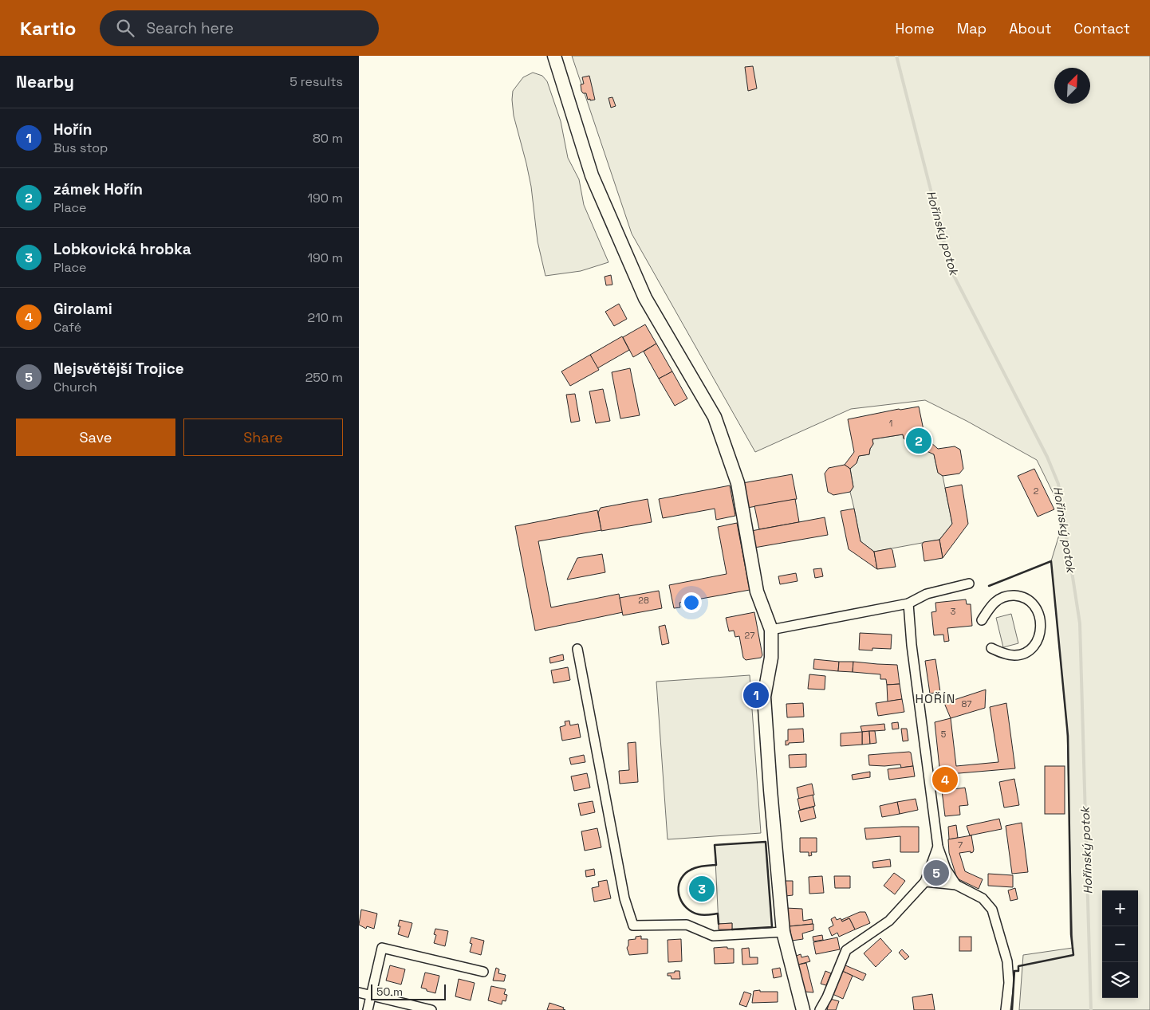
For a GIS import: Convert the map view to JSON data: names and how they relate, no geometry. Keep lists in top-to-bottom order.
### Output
{
  "districts": ["HOŘÍN"],
  "water": ["Hořínský potok"],
  "house_numbers": [
    "1",
    "2",
    "28",
    "3",
    "27",
    "87",
    "5",
    "7"
  ],
  "scale_bar": "50 m",
  "north": "top right",
  "page": {
    "header": "Kartio",
    "search": "Search here",
    "nav": [
      "Home",
      "Map",
      "About",
      "Contact"
    ],
    "heading": ["Nearby", "5 results"],
    "list": [
      {
        "mark": "1",
        "name": "Hořín",
        "note": "Bus stop",
        "value": "80 m"
      },
      {
        "mark": "2",
        "name": "zámek Hořín",
        "note": "Place",
        "value": "190 m"
      },
      {
        "mark": "3",
        "name": "Lobkovická hrobka",
        "note": "Place",
        "value": "190 m"
      },
      {
        "mark": "4",
        "name": "Girolami",
        "note": "Café",
        "value": "210 m"
      },
      {
        "mark": "5",
        "name": "Nejsvětější Trojice",
        "note": "Church",
        "value": "250 m"
      }
    ],
    "buttons": ["Save", "Share"],
    "pins": [
      "2",
      "1",
      "4",
      "5",
      "3"
    ],
    "map_buttons": ["+", "−"],
    "scale": "50 m"
  }
}
